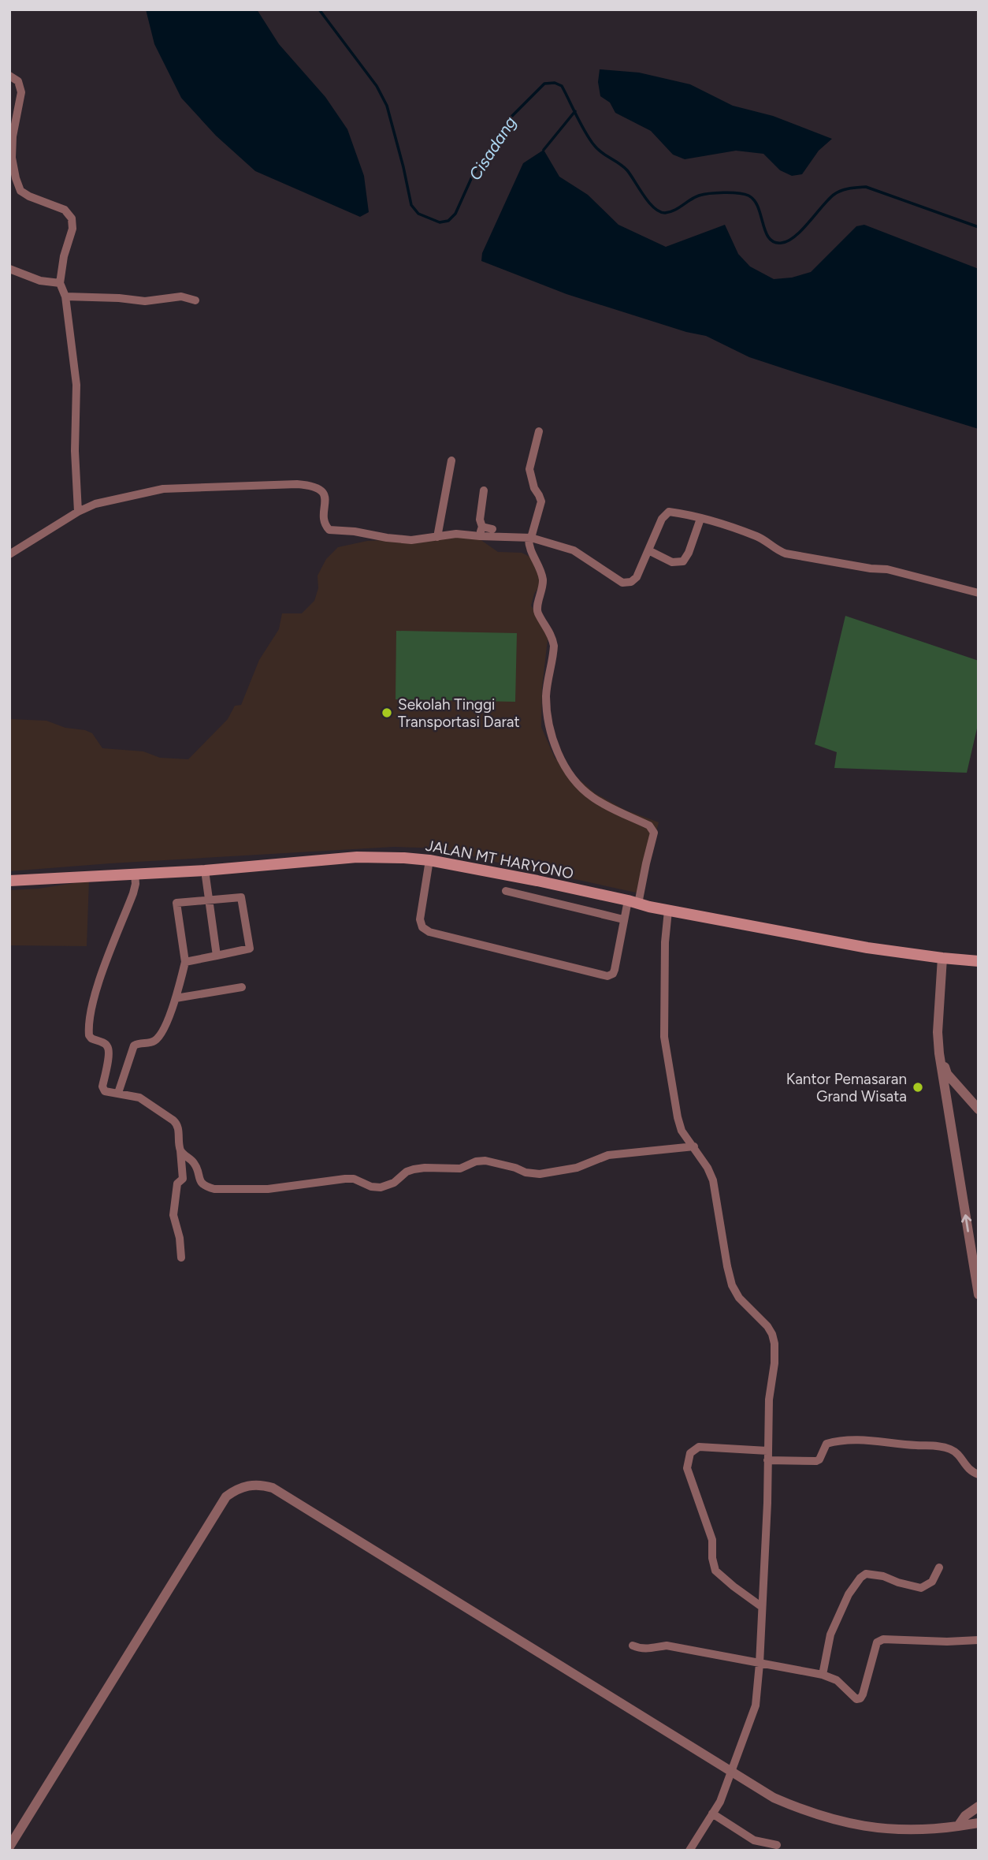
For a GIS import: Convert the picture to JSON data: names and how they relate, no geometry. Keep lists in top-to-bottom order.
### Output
{
  "streets": {
    "main road": ["JALAN MT HARYONO"]
  },
  "water": ["Cisadang"],
  "places": ["Sekolah Tinggi Transportasi Darat", "Kantor Pemasaran Grand Wisata"]
}
